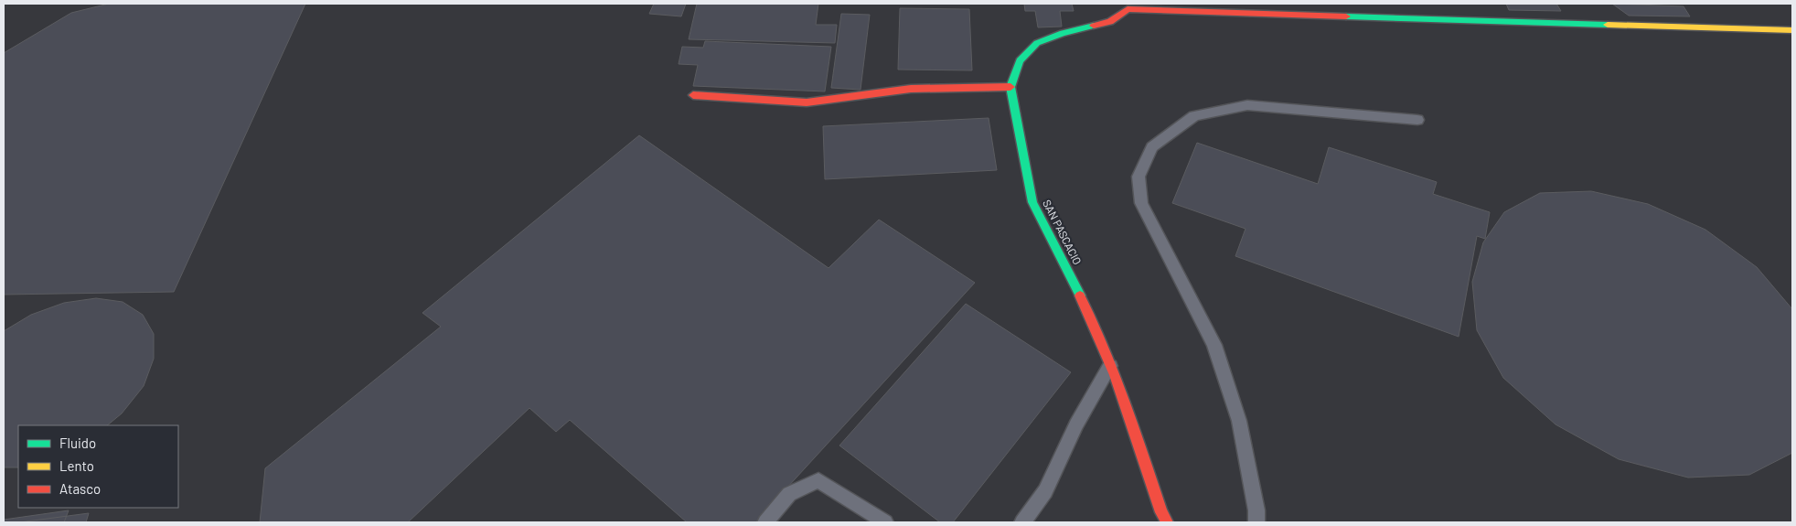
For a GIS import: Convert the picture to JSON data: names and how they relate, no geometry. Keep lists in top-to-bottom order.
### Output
{
  "streets": {
    "street": ["SAN PASCACIO"]
  },
  "legend": ["Fluido", "Lento", "Atasco"]
}
